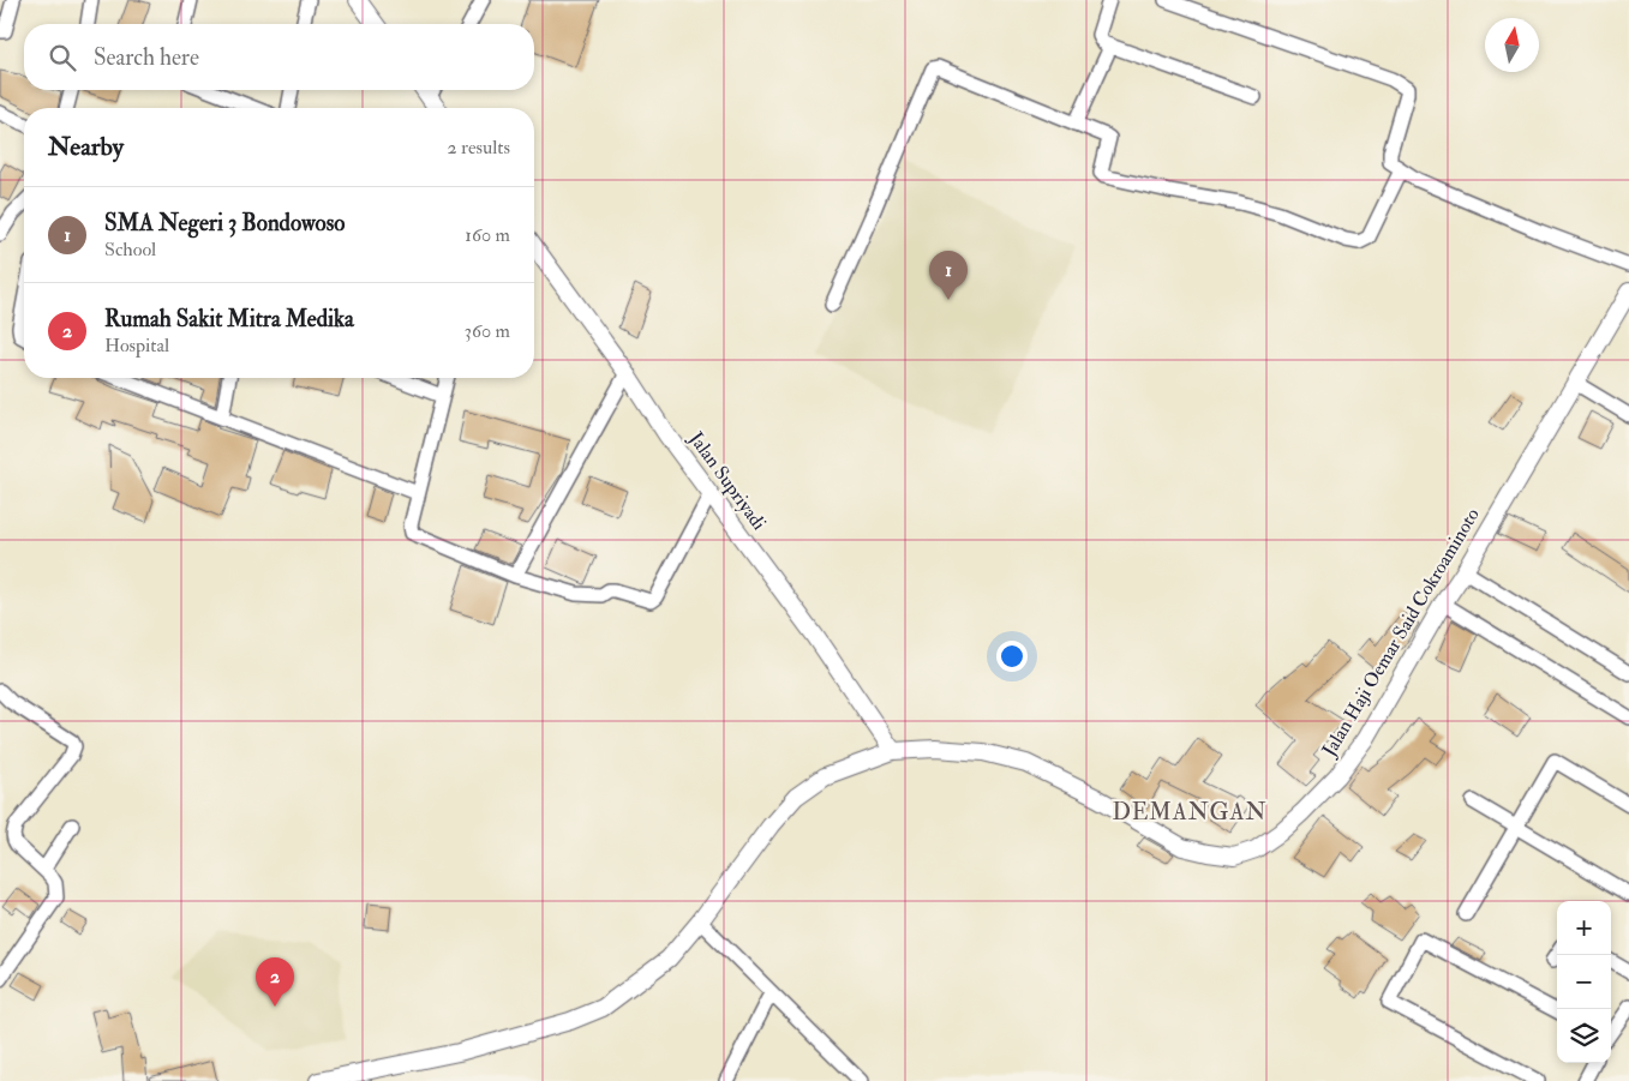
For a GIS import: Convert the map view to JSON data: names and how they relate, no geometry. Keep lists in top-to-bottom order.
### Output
{
  "streets": {
    "street": ["Jalan Supriyadi", "Jalan Haji Oemar Said Cokroaminoto"]
  },
  "crossings": [
    ["Jalan Supriyadi", "Jalan Haji Oemar Said Cokroaminoto"]
  ],
  "districts": ["DEMANGAN"],
  "north": "top",
  "page": {
    "search": "Search here",
    "heading": ["Nearby", "2 results"],
    "list": [
      {
        "mark": "1",
        "name": "SMA Negeri 3 Bondowoso",
        "note": "School",
        "value": "160 m"
      },
      {
        "mark": "2",
        "name": "Rumah Sakit Mitra Medika",
        "note": "Hospital",
        "value": "360 m"
      }
    ],
    "pins": ["1", "2"],
    "map_buttons": ["+", "−"]
  }
}
